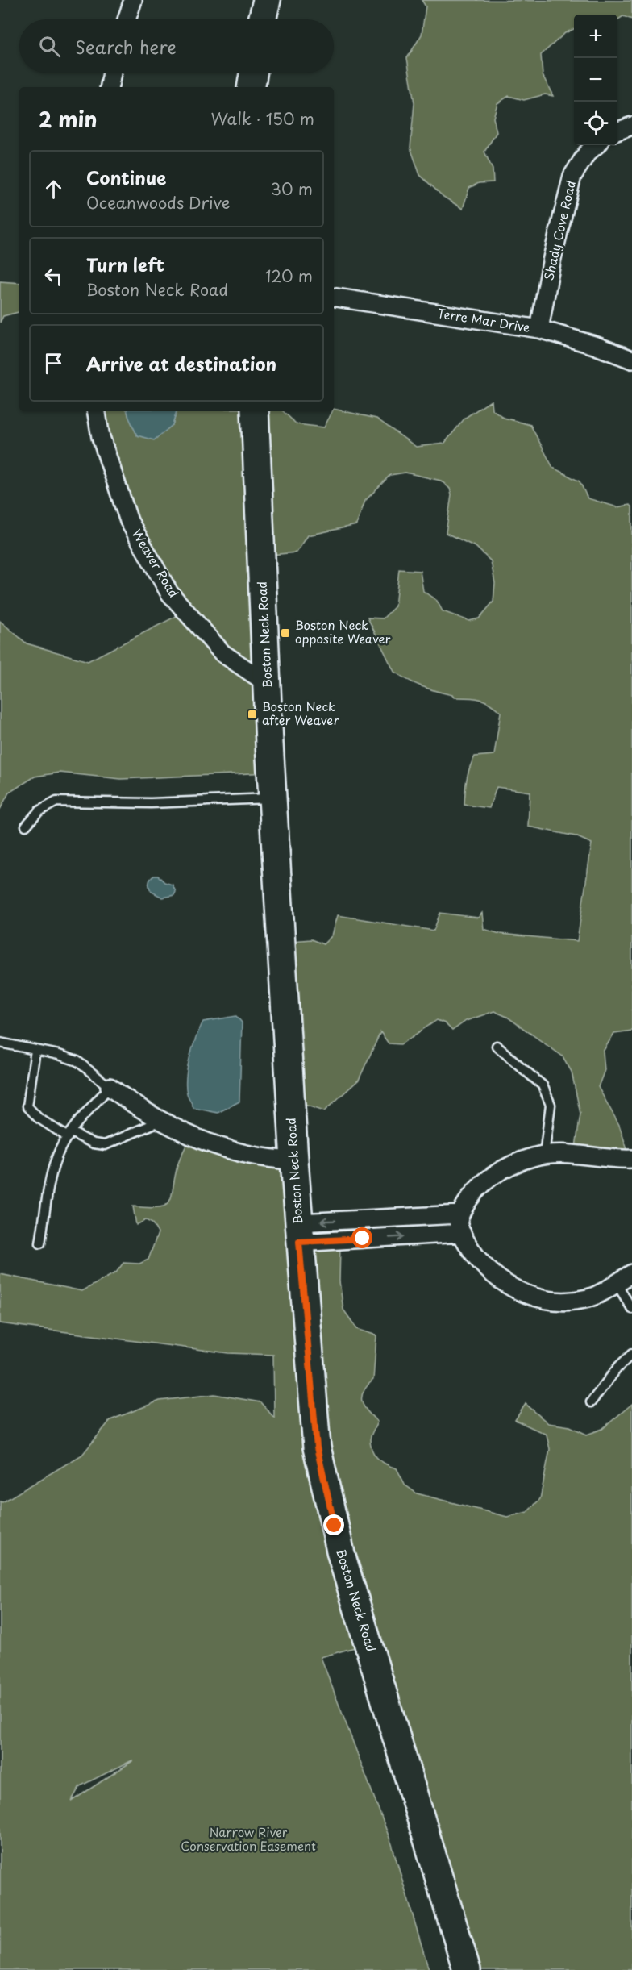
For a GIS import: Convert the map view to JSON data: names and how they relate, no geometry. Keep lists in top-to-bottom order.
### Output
{
  "streets": {
    "main road": ["Boston Neck Road"],
    "street": ["Shady Cove Road", "Terre Mar Drive", "Weaver Road"]
  },
  "crossings": [
    ["Shady Cove Road", "Terre Mar Drive"],
    ["Weaver Road", "Boston Neck Road"]
  ],
  "parks": ["Narrow River Conservation Easement"],
  "places": {
    "transit": ["Boston Neck opposite Weaver", "Boston Neck after Weaver"]
  },
  "page": {
    "map_buttons": ["+", "−"],
    "search": "Search here",
    "heading": ["2 min", "Walk · 150 m"],
    "list": [
      ["Continue", "Oceanwoods Drive", "30 m"],
      ["Turn left", "Boston Neck Road", "120 m"],
      "Arrive at destination"
    ]
  }
}
